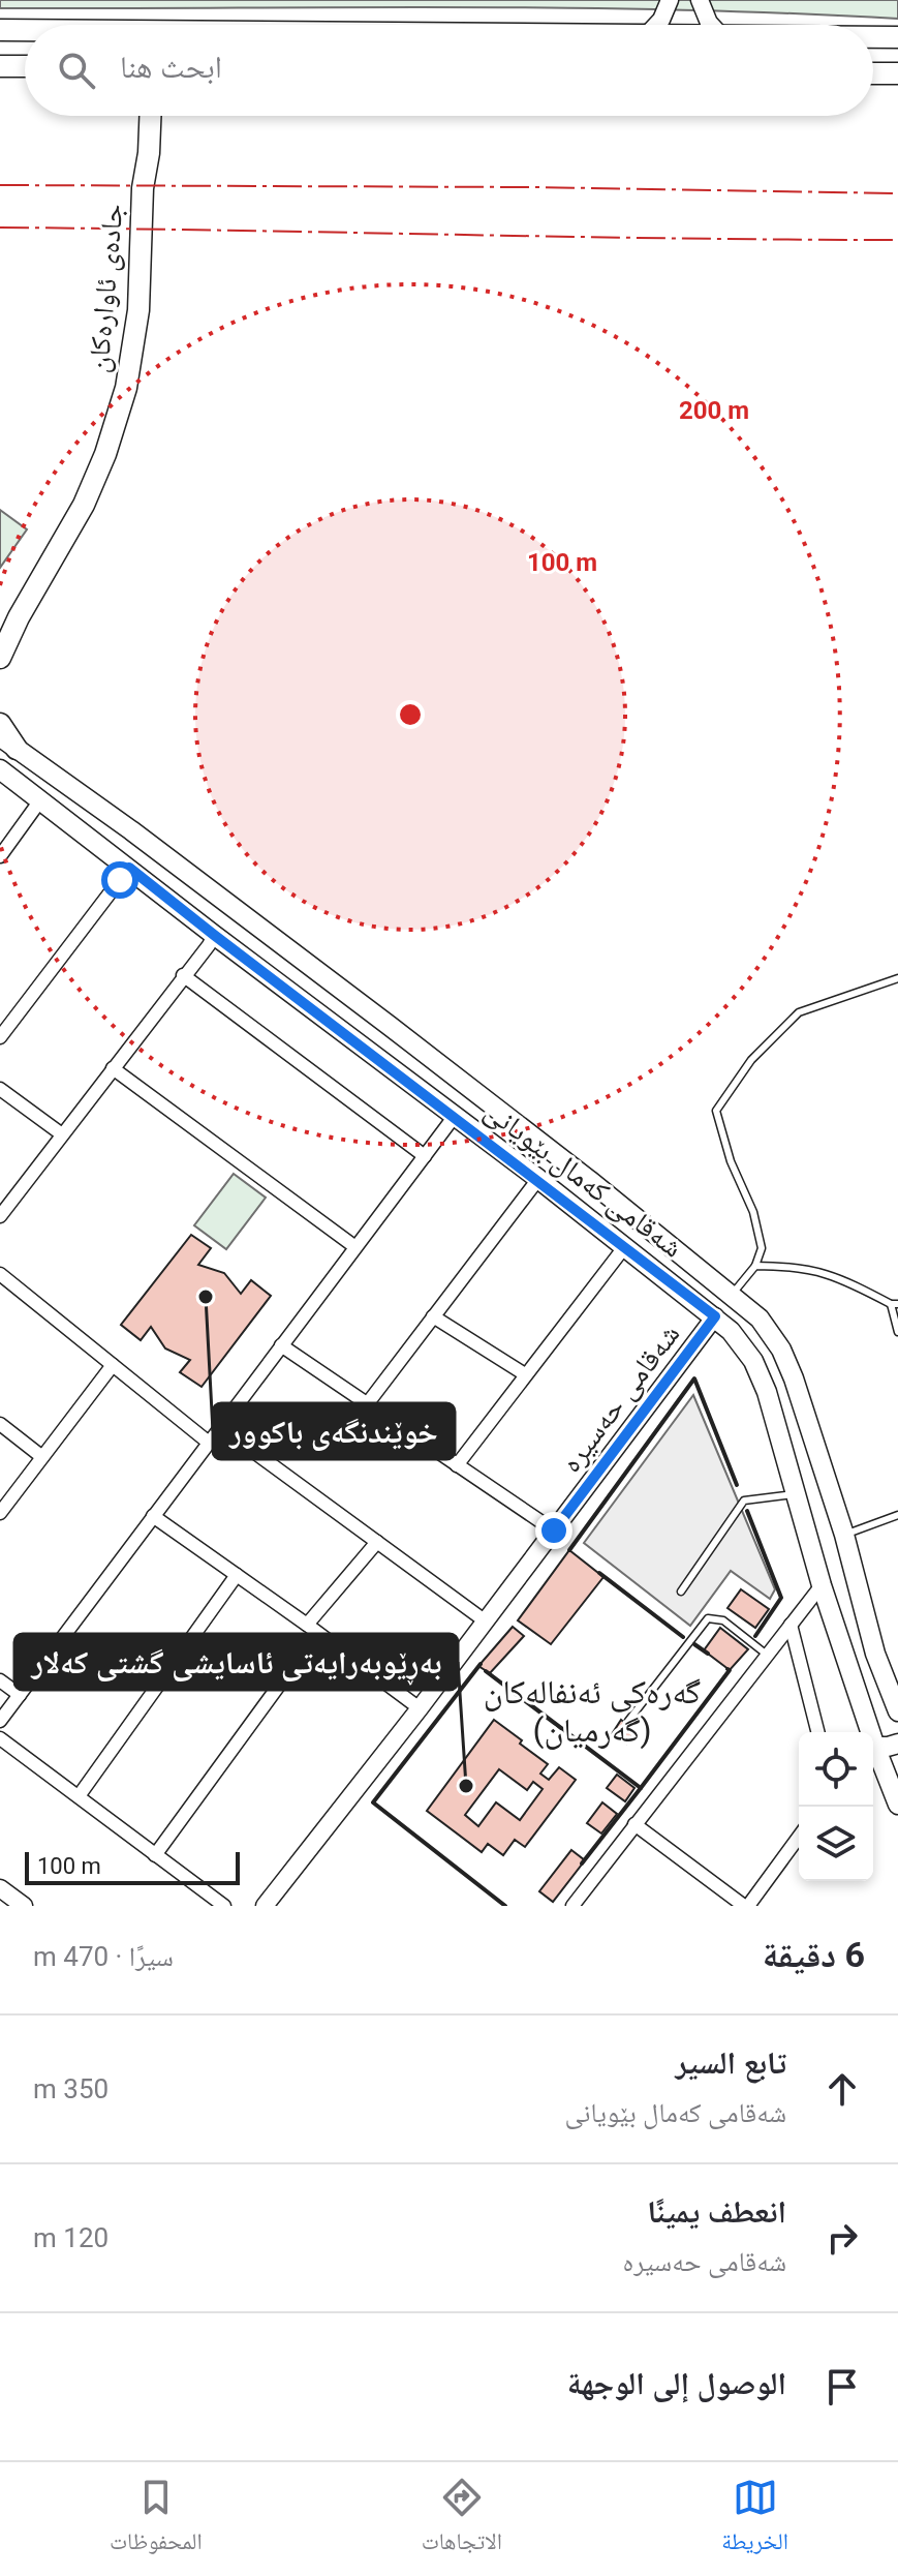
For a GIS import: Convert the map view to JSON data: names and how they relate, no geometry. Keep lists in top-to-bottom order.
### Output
{
  "streets": {
    "main road": ["جادەی ئاوارەکان", "شەقامی کەمال بێویانی"],
    "street": ["شەقامی حەسیرە"]
  },
  "crossings": [
    ["شەقامی کەمال بێویانی", "شەقامی حەسیرە"]
  ],
  "districts": ["گەرەکی ئەنفالەکان (گەرمیان)"],
  "places": ["خوێندنگەی باکوور", "بەڕێوبەرایەتی ئاسایشی گشتی کەلار"],
  "scale_bar": "100 m",
  "page": {
    "search": "ابحث هنا",
    "scale": "100 m",
    "heading": ["6 دقيقة", "سيرًا · 470 m"],
    "list": [
      ["تابع السير", "شەقامی کەمال بێویانی", "350 m"],
      ["انعطف يمينًا", "شەقامی حەسیرە", "120 m"],
      "الوصول إلى الوجهة"
    ],
    "nav": ["الخريطة", "الاتجاهات", "المحفوظات"]
  },
  "rings": ["200 m", "100 m"]
}
